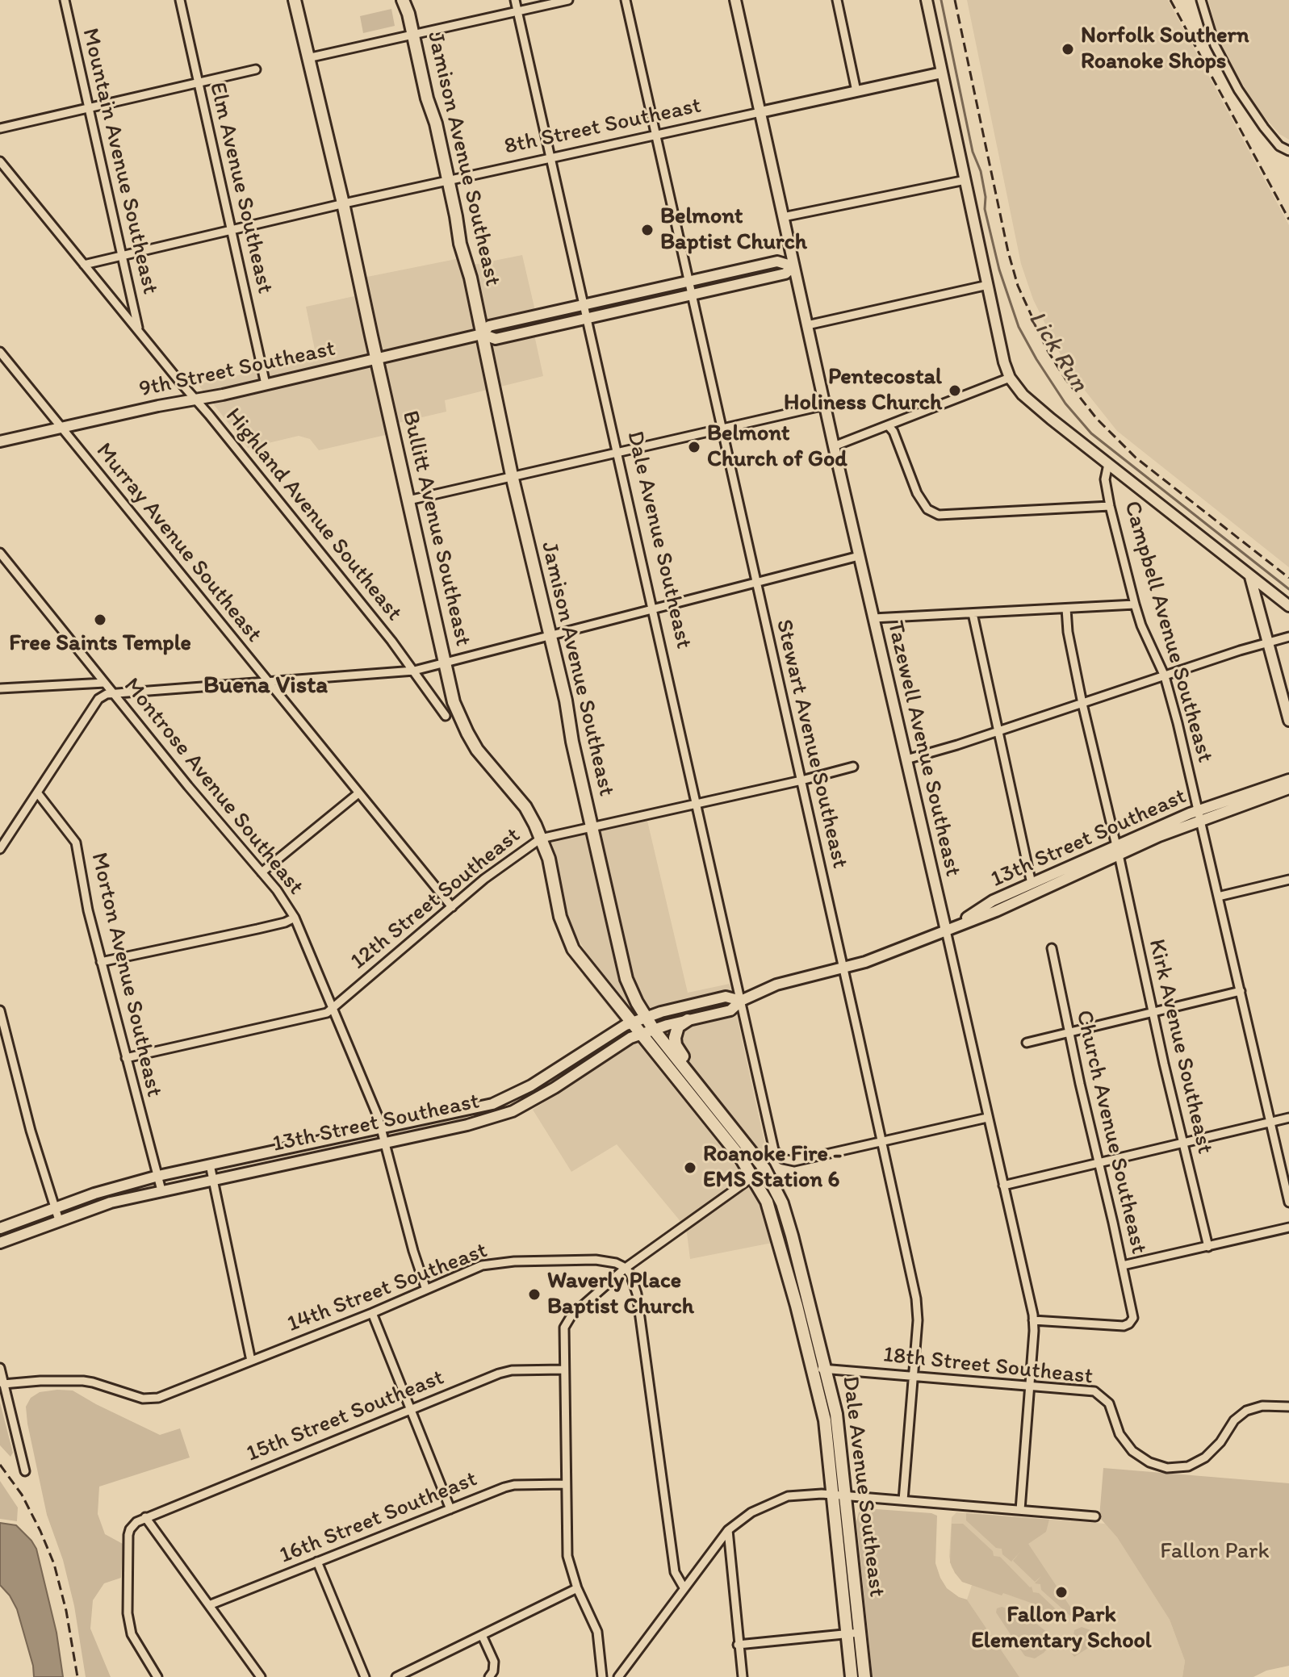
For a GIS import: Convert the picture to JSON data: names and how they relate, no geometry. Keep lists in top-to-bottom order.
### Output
{
  "streets": {
    "main road": ["Jamison Avenue Southeast", "Bullitt Avenue Southeast", "Dale Avenue Southeast"],
    "street": [
      "8th Street Southeast",
      "Mountain Avenue Southeast",
      "Elm Avenue Southeast",
      "9th Street Southeast",
      "Highland Avenue Southeast",
      "Murray Avenue Southeast",
      "Campbell Avenue Southeast",
      "Stewart Avenue Southeast",
      "Tazewell Avenue Southeast",
      "Montrose Avenue Southeast",
      "13th Street Southeast",
      "12th Street Southeast",
      "Morton Avenue Southeast",
      "Kirk Avenue Southeast",
      "Church Avenue Southeast",
      "14th Street Southeast",
      "18th Street Southeast",
      "15th Street Southeast",
      "16th Street Southeast"
    ]
  },
  "crossings": [
    ["8th Street Southeast", "Jamison Avenue Southeast"],
    ["8th Street Southeast", "Mountain Avenue Southeast"],
    ["8th Street Southeast", "Elm Avenue Southeast"],
    ["8th Street Southeast", "Highland Avenue Southeast"],
    ["8th Street Southeast", "Bullitt Avenue Southeast"],
    ["8th Street Southeast", "Dale Avenue Southeast"],
    ["8th Street Southeast", "Stewart Avenue Southeast"],
    ["8th Street Southeast", "Tazewell Avenue Southeast"],
    ["Jamison Avenue Southeast", "9th Street Southeast"],
    ["Jamison Avenue Southeast", "Dale Avenue Southeast"],
    ["Jamison Avenue Southeast", "13th Street Southeast"],
    ["Jamison Avenue Southeast", "12th Street Southeast"],
    ["Mountain Avenue Southeast", "Highland Avenue Southeast"],
    ["Elm Avenue Southeast", "9th Street Southeast"],
    ["9th Street Southeast", "Highland Avenue Southeast"],
    ["9th Street Southeast", "Bullitt Avenue Southeast"],
    ["9th Street Southeast", "Dale Avenue Southeast"],
    ["9th Street Southeast", "Murray Avenue Southeast"],
    ["9th Street Southeast", "Stewart Avenue Southeast"],
    ["9th Street Southeast", "Tazewell Avenue Southeast"],
    ["Bullitt Avenue Southeast", "13th Street Southeast"],
    ["Bullitt Avenue Southeast", "12th Street Southeast"],
    ["Dale Avenue Southeast", "Stewart Avenue Southeast"],
    ["Dale Avenue Southeast", "13th Street Southeast"],
    ["Dale Avenue Southeast", "12th Street Southeast"],
    ["Dale Avenue Southeast", "18th Street Southeast"],
    ["Murray Avenue Southeast", "12th Street Southeast"],
    ["Campbell Avenue Southeast", "13th Street Southeast"],
    ["Stewart Avenue Southeast", "13th Street Southeast"],
    ["Stewart Avenue Southeast", "12th Street Southeast"],
    ["Stewart Avenue Southeast", "18th Street Southeast"],
    ["Tazewell Avenue Southeast", "13th Street Southeast"],
    ["Tazewell Avenue Southeast", "Church Avenue Southeast"],
    ["Tazewell Avenue Southeast", "18th Street Southeast"],
    ["Montrose Avenue Southeast", "13th Street Southeast"],
    ["Montrose Avenue Southeast", "12th Street Southeast"],
    ["Montrose Avenue Southeast", "14th Street Southeast"],
    ["13th Street Southeast", "Morton Avenue Southeast"],
    ["13th Street Southeast", "Kirk Avenue Southeast"],
    ["12th Street Southeast", "Morton Avenue Southeast"]
  ],
  "districts": ["Buena Vista"],
  "water": ["Lick Run"],
  "parks": ["Fallon Park"],
  "places": [
    "Norfolk Southern Roanoke Shops",
    "Belmont Baptist Church",
    "Pentecostal Holiness Church",
    "Belmont Church of God",
    "Free Saints Temple",
    "Roanoke Fire - EMS Station 6",
    "Waverly Place Baptist Church",
    "Fallon Park Elementary School"
  ]
}
